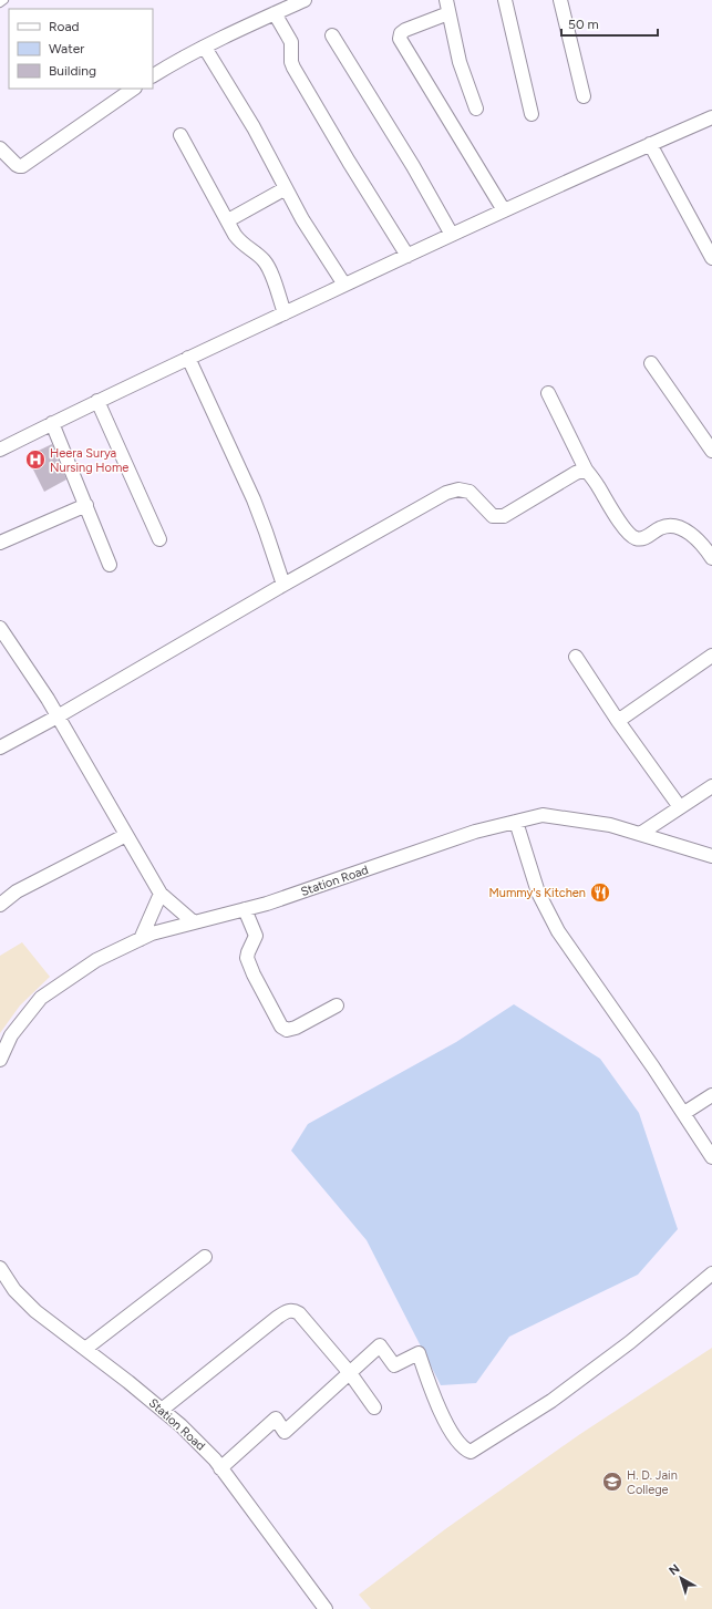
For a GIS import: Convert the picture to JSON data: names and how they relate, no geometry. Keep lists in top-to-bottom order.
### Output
{
  "streets": {
    "street": ["Station Road"]
  },
  "places": {
    "hospital": ["Heera Surya Nursing Home"],
    "restaurant": ["Mummy's Kitchen"],
    "school or university": ["H. D. Jain College"]
  },
  "legend": ["Road", "Water", "Building"],
  "scale_bar": "50 m",
  "north": "top left"
}
